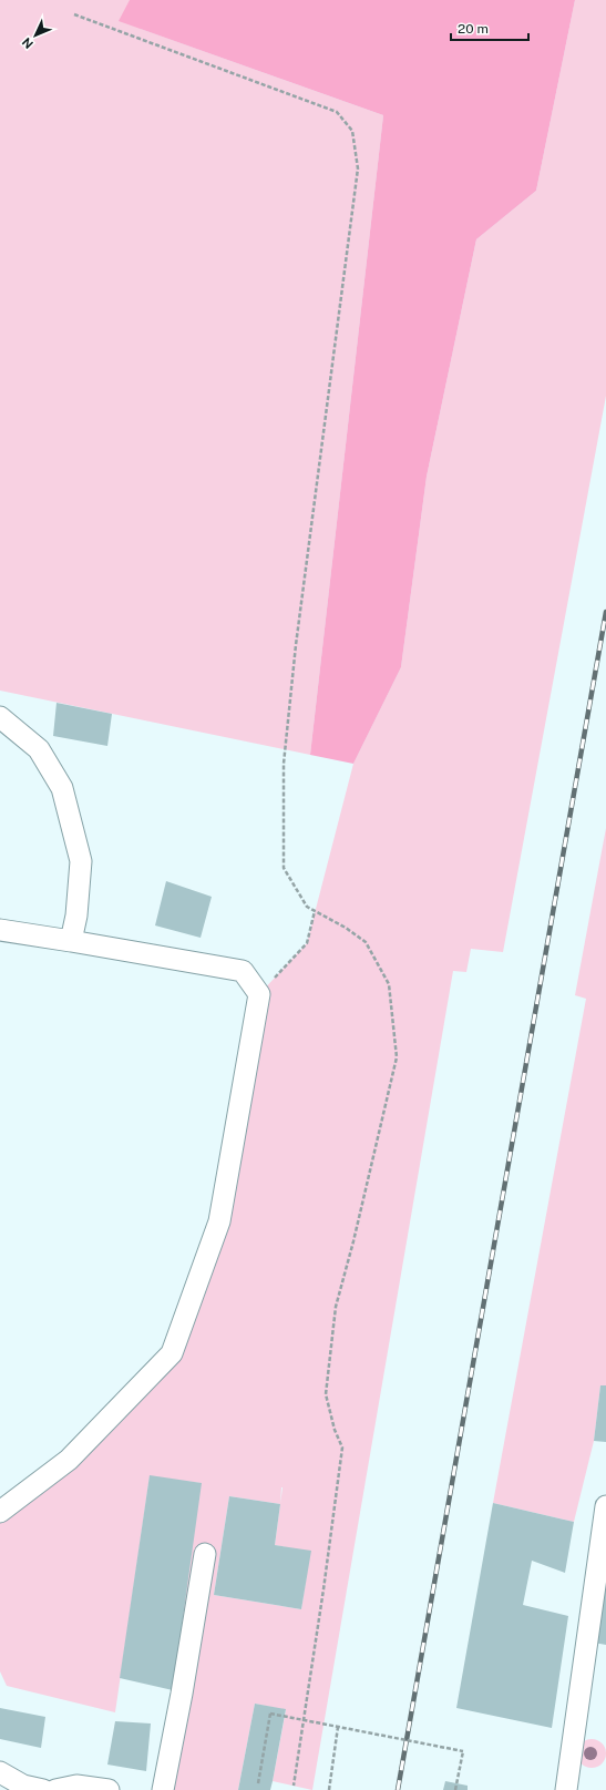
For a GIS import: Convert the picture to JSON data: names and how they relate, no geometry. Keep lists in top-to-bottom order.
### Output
{
  "scale_bar": "20 m",
  "north": "bottom left"
}
